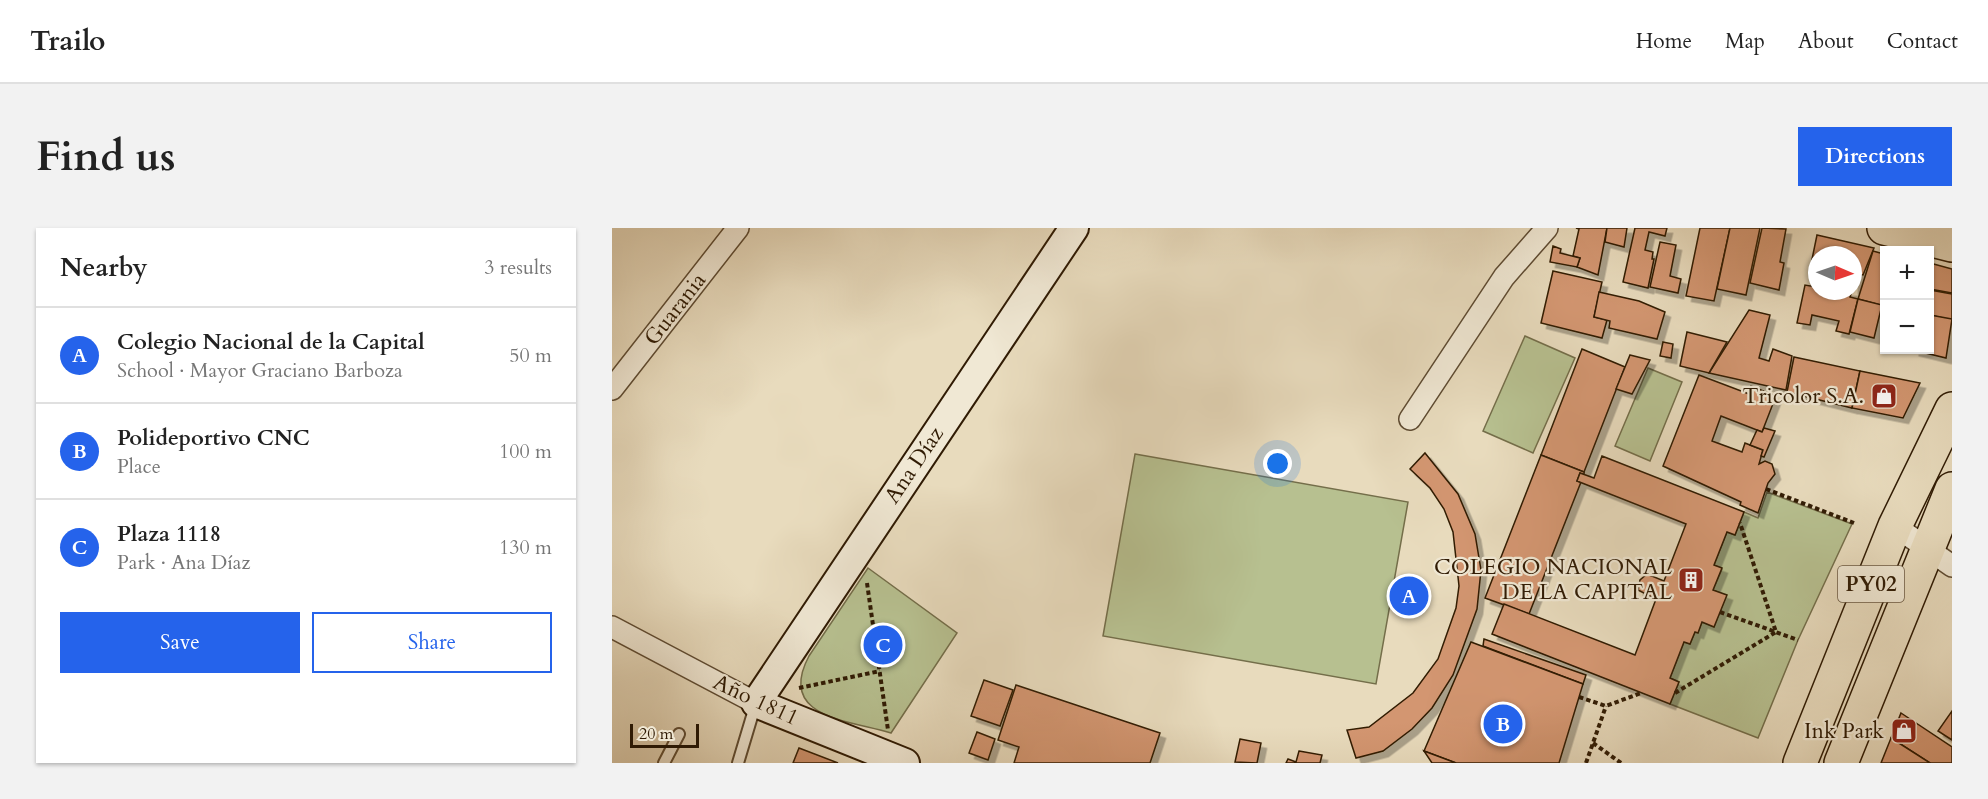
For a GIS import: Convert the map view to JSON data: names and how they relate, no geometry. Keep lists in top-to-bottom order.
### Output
{
  "streets": {
    "main road": ["Ana Díaz", "PY02", "Año 1811"],
    "street": ["Guarania"]
  },
  "crossings": [
    ["Ana Díaz", "Año 1811"]
  ],
  "places": {
    "shop": ["Tricolor S.A.", "Ink Park"],
    "building": ["COLEGIO NACIONAL DE LA CAPITAL"]
  },
  "scale_bar": "20 m",
  "north": "right",
  "page": {
    "header": "Trailo",
    "nav": [
      "Home",
      "Map",
      "About",
      "Contact"
    ],
    "buttons": [
      "Directions",
      ["Save", "Share"]
    ],
    "title": "Find us",
    "heading": ["Nearby", "3 results"],
    "map_buttons": ["+", "−"],
    "list": [
      {
        "mark": "A",
        "name": "Colegio Nacional de la Capital",
        "note": "School · Mayor Graciano Barboza",
        "value": "50 m"
      },
      {
        "mark": "B",
        "name": "Polideportivo CNC",
        "note": "Place",
        "value": "100 m"
      },
      {
        "mark": "C",
        "name": "Plaza 1118",
        "note": "Park · Ana Díaz",
        "value": "130 m"
      }
    ],
    "pins": ["A", "C", "B"],
    "scale": "20 m"
  }
}
